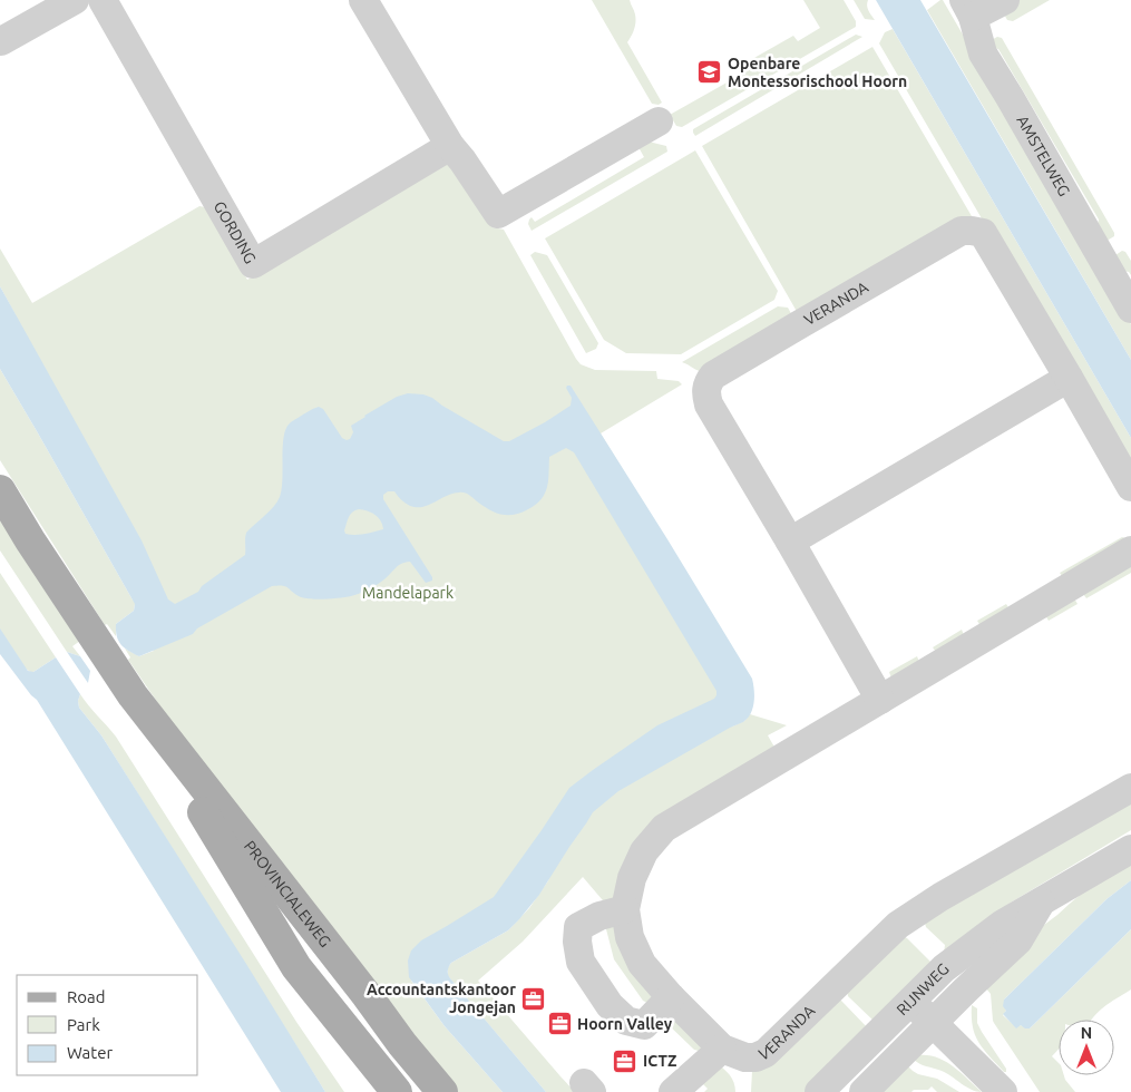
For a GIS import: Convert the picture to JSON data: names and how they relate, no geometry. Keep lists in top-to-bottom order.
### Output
{
  "streets": {
    "main road": ["PROVINCIALEWEG"],
    "street": [
      "AMSTELWEG",
      "GORDING",
      "VERANDA",
      "RIJNWEG"
    ]
  },
  "parks": ["Mandelapark"],
  "places": {
    "school or university": ["Openbare Montessorischool Hoorn"],
    "office": ["Accountantskantoor Jongejan", "Hoorn Valley", "ICTZ"]
  },
  "legend": ["Road", "Park", "Water"],
  "north": "top"
}
